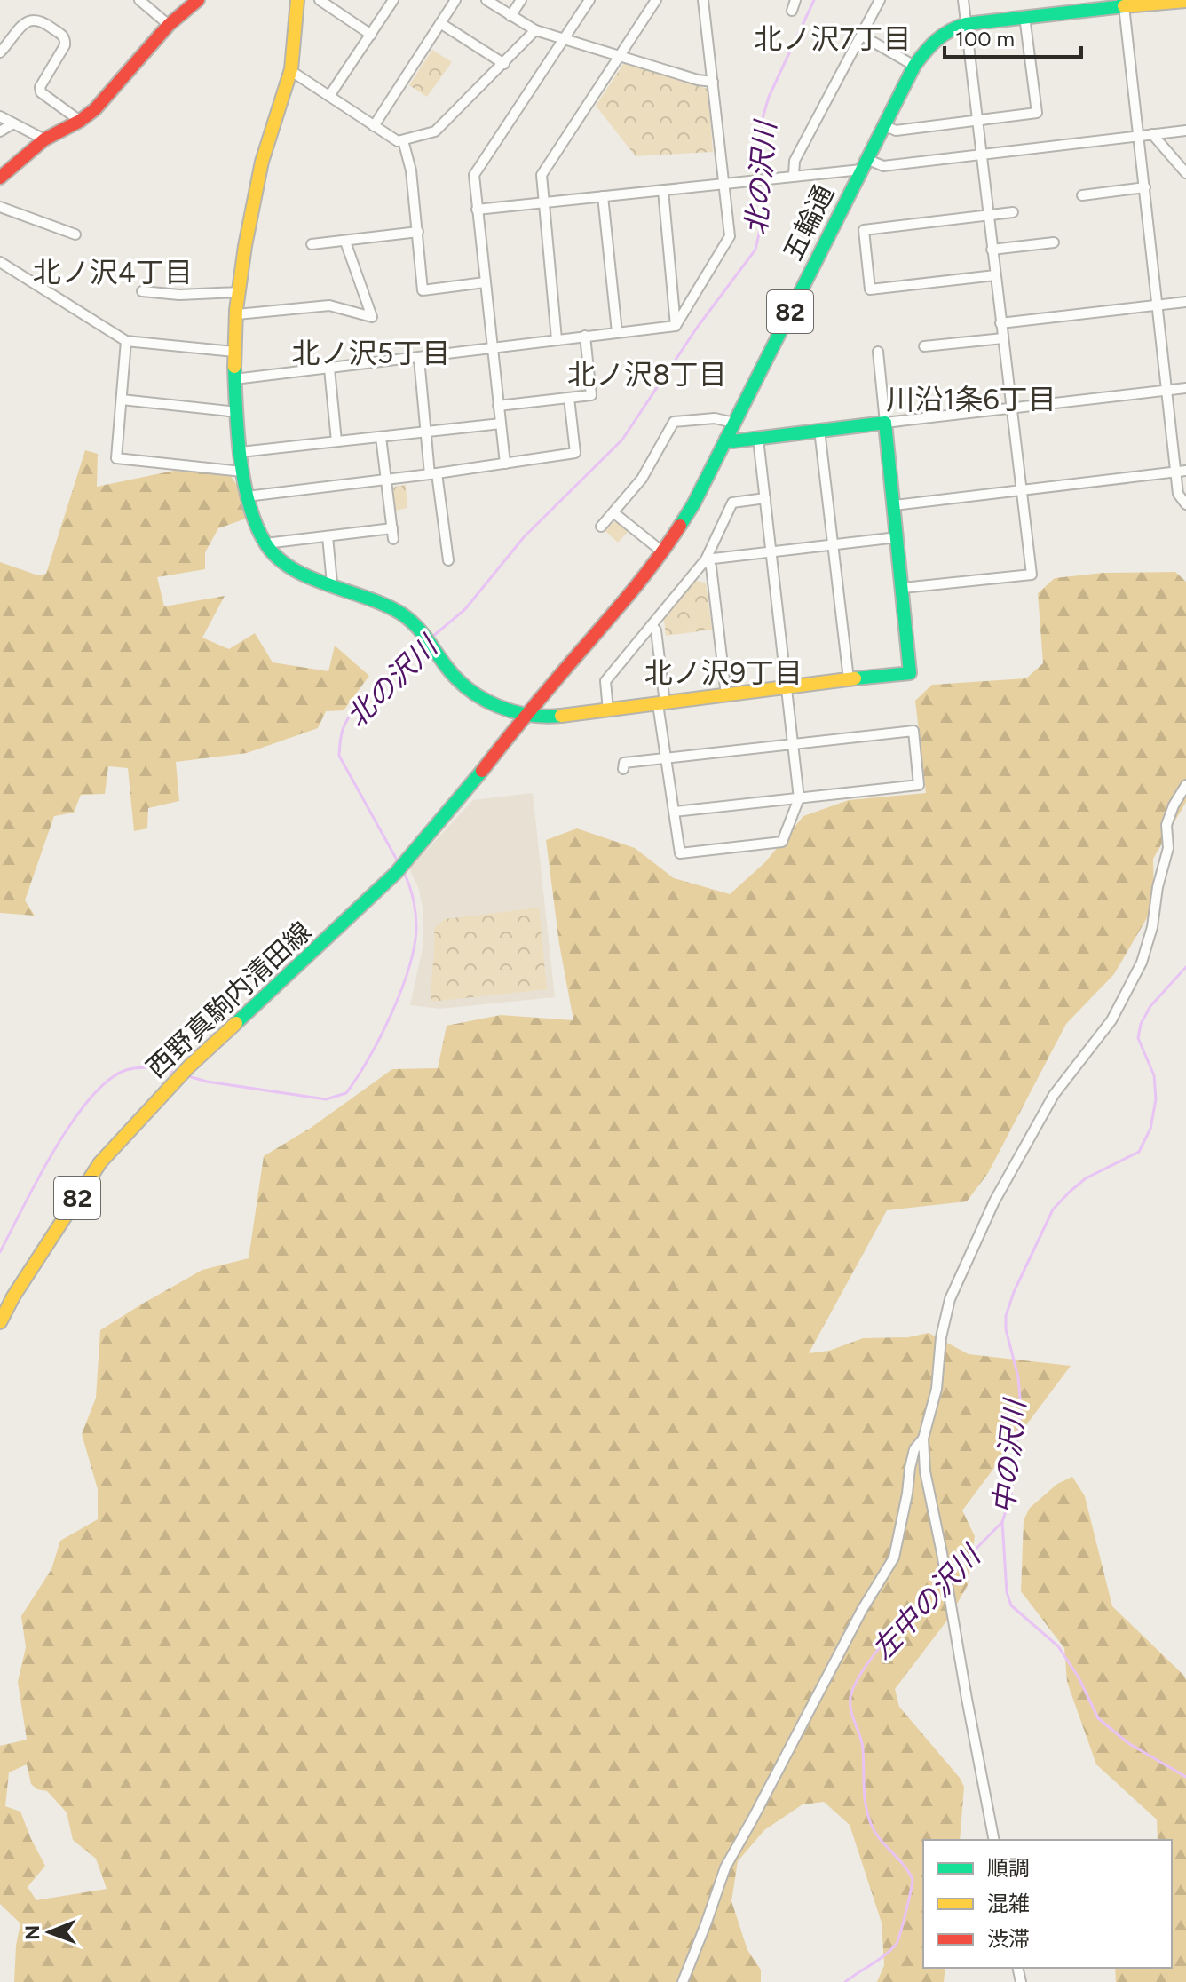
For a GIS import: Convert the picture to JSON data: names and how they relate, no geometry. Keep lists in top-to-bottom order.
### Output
{
  "streets": {
    "street": ["五輪通", "82", "西野真駒内清田線"]
  },
  "crossings": [
    ["五輪通", "西野真駒内清田線"]
  ],
  "districts": [
    "北ノ沢7丁目",
    "北ノ沢4丁目",
    "北ノ沢5丁目",
    "北ノ沢8丁目",
    "川沿1条6丁目",
    "北ノ沢9丁目"
  ],
  "water": ["北の沢川", "中の沢川", "左中の沢川"],
  "legend": ["順調", "混雑", "渋滞"],
  "scale_bar": "100 m",
  "north": "left"
}
